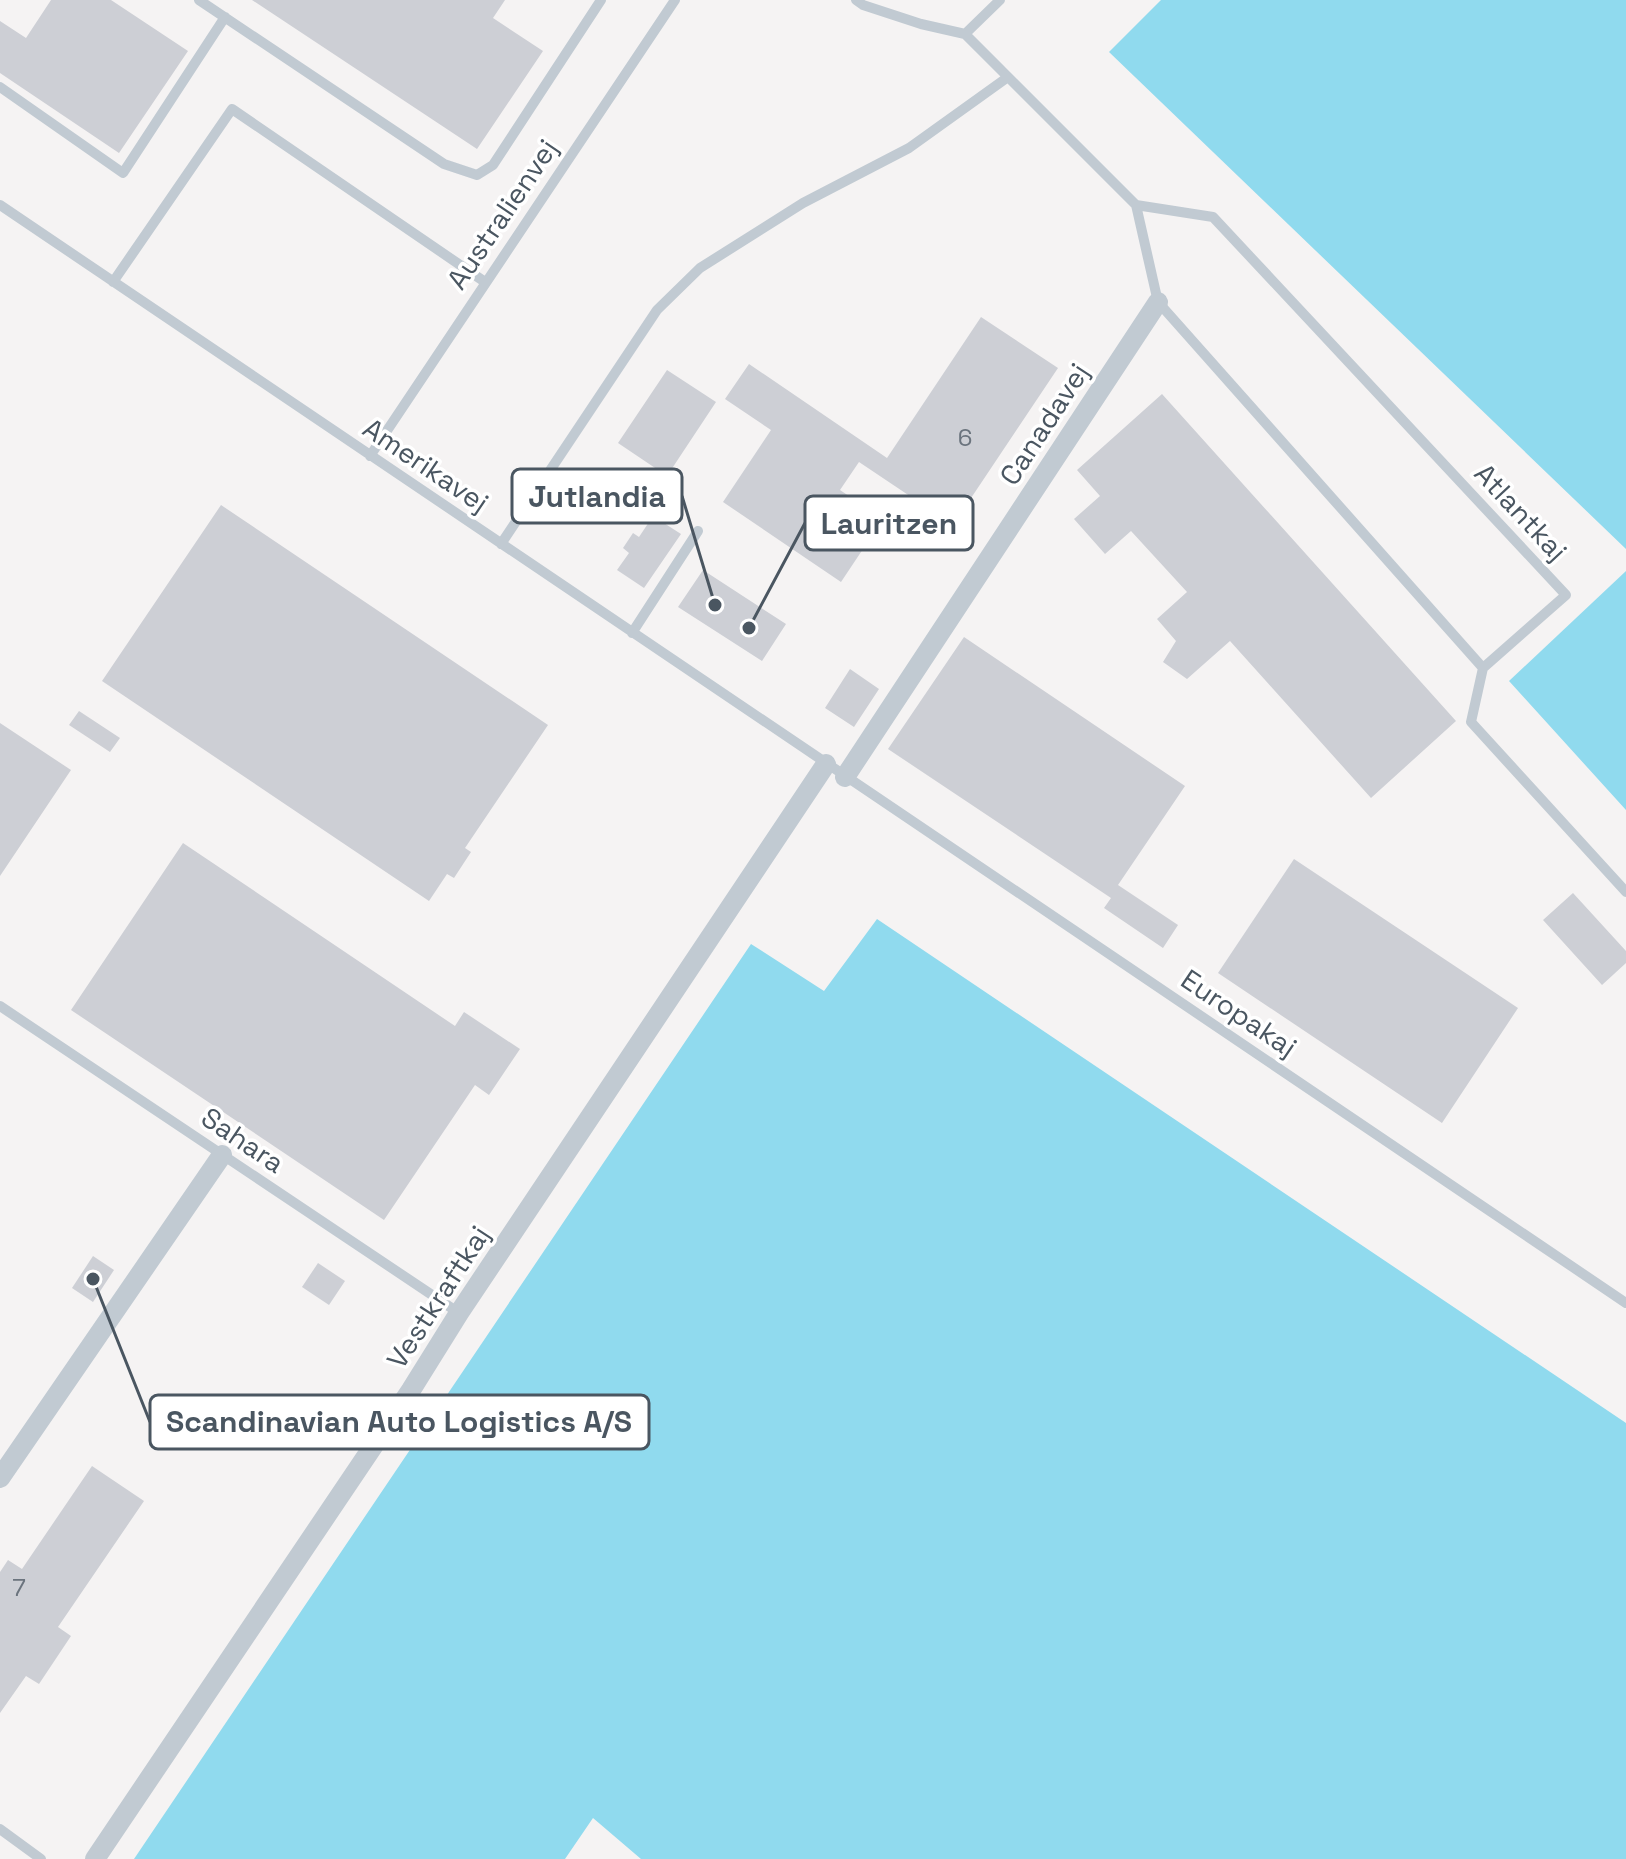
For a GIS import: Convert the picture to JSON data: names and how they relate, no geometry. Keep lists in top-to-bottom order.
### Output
{
  "streets": {
    "street": ["Canadavej", "Vestkraftkaj"],
    "lane": [
      "Australienvej",
      "Amerikavej",
      "Atlantkaj",
      "Europakaj",
      "Sahara"
    ]
  },
  "crossings": [
    ["Australienvej", "Amerikavej"],
    ["Canadavej", "Europakaj"],
    ["Amerikavej", "Europakaj"],
    ["Amerikavej", "Vestkraftkaj"],
    ["Europakaj", "Vestkraftkaj"],
    ["Sahara", "Vestkraftkaj"]
  ],
  "places": ["Jutlandia", "Lauritzen", "Scandinavian Auto Logistics A/S"],
  "house_numbers": ["6", "7"]
}
